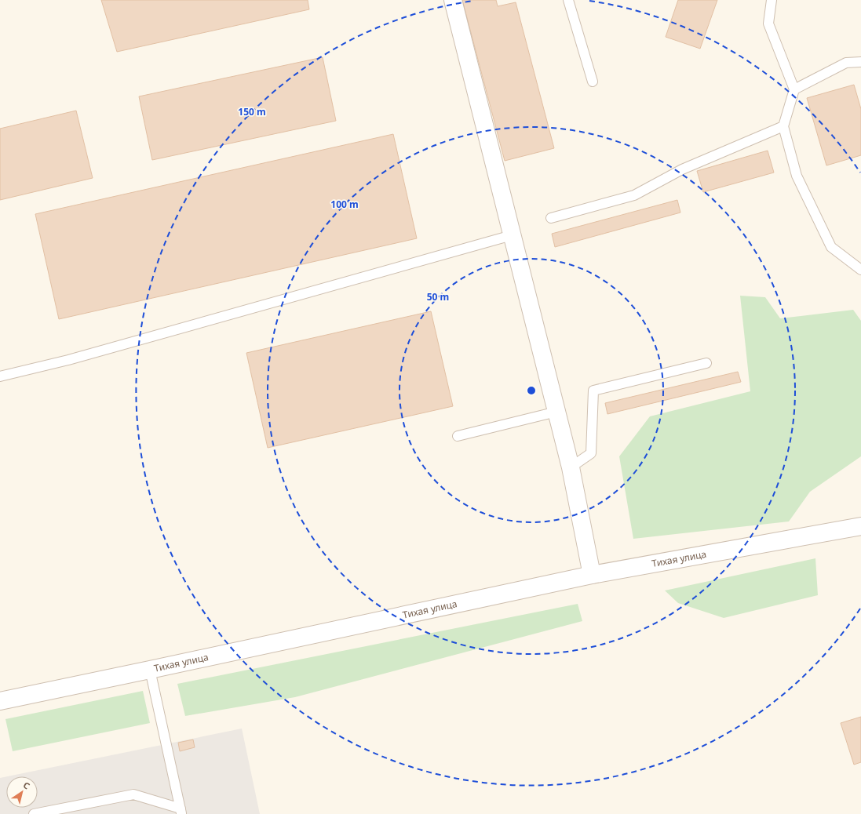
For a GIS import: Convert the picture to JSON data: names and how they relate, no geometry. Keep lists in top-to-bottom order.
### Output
{
  "streets": {
    "street": ["Тихая улица"]
  },
  "north": "top right",
  "rings": ["150 m", "100 m", "50 m"]
}
